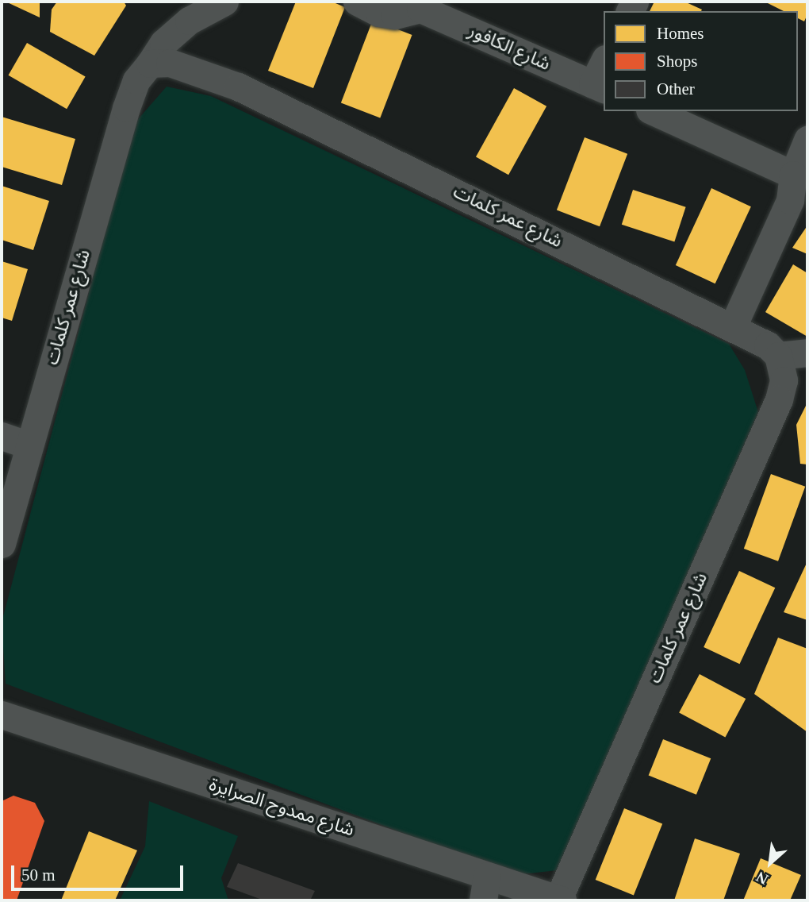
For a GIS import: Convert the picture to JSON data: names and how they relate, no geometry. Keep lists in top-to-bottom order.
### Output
{
  "streets": {
    "street": ["شارع الكافور", "شارع عمر كلمات", "شارع ممدوح الصرايرة"]
  },
  "crossings": [
    ["شارع عمر كلمات", "شارع ممدوح الصرايرة"]
  ],
  "legend": ["Homes", "Shops", "Other"],
  "scale_bar": "50 m",
  "north": "bottom left"
}
